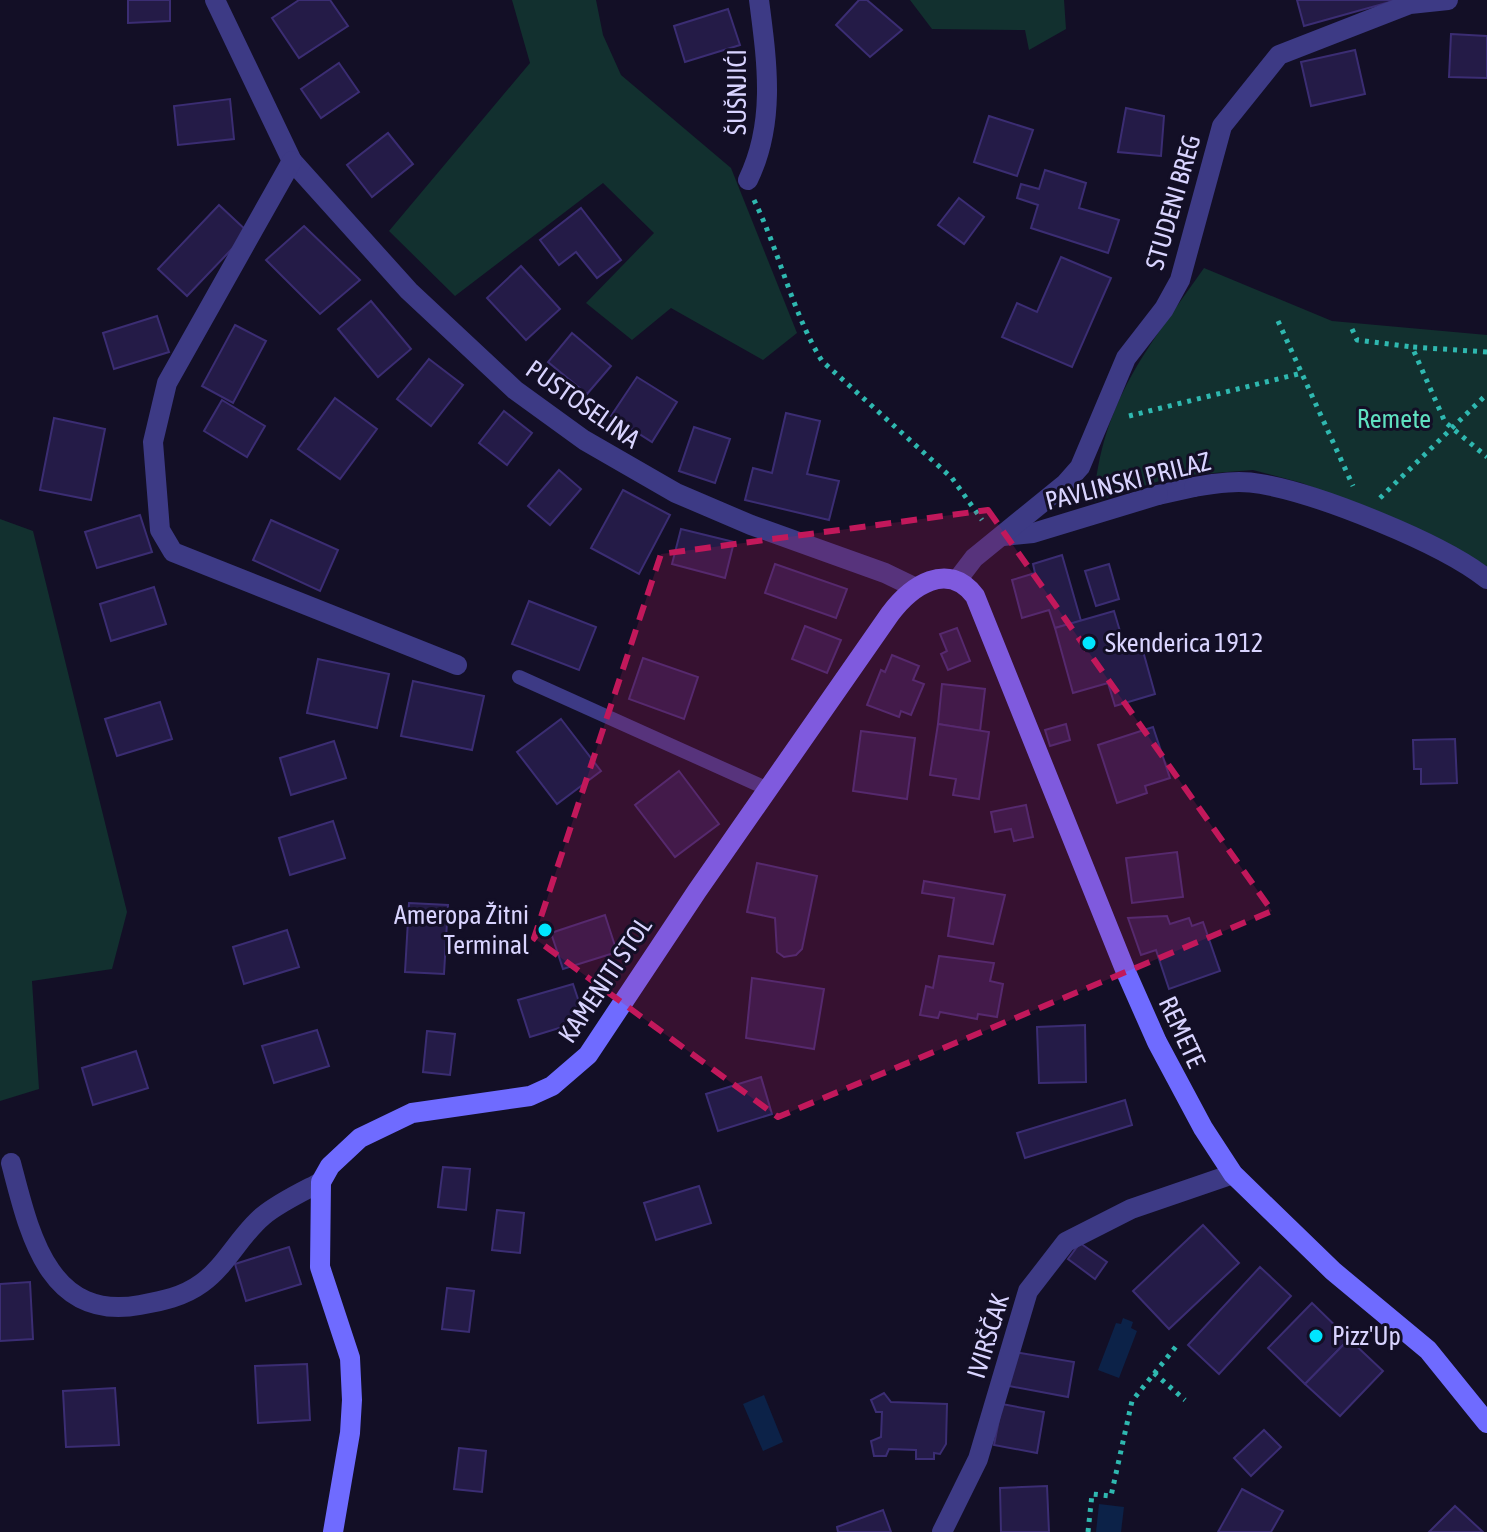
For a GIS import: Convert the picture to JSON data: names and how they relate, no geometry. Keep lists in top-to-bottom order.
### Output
{
  "streets": {
    "main road": ["KAMENITI STOL", "REMETE"],
    "street": [
      "ŠUŠNJIĆI",
      "STUDENI BREG",
      "PUSTOSELINA",
      "PAVLINSKI PRILAZ",
      "IVIRŠČAK"
    ]
  },
  "crossings": [
    ["STUDENI BREG", "PAVLINSKI PRILAZ"],
    ["STUDENI BREG", "REMETE"],
    ["PUSTOSELINA", "KAMENITI STOL"],
    ["REMETE", "IVIRŠČAK"]
  ],
  "parks": ["Remete"],
  "places": ["Skenderica 1912", "Ameropa Žitni Terminal", "Pizz'Up"]
}
